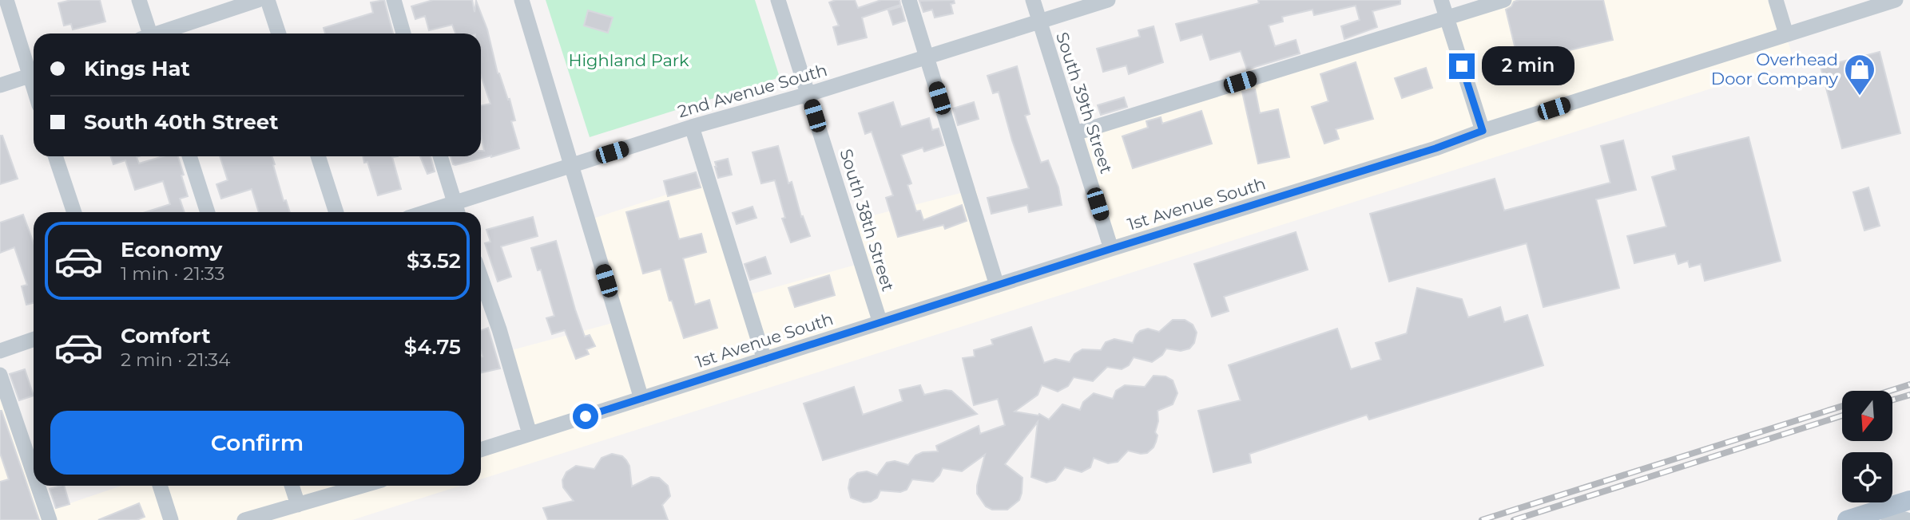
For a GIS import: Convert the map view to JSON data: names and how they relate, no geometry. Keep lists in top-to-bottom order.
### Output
{
  "streets": {
    "street": [
      "2nd Avenue South",
      "South 39th Street",
      "1st Avenue South",
      "South 38th Street"
    ]
  },
  "crossings": [
    ["2nd Avenue South", "South 39th Street"],
    ["2nd Avenue South", "South 38th Street"],
    ["South 39th Street", "1st Avenue South"],
    ["1st Avenue South", "South 38th Street"]
  ],
  "parks": ["Highland Park"],
  "places": {
    "shop": ["Overhead Door Company"]
  },
  "north": "bottom",
  "page": {
    "banner": ["Kings Hat", "South 40th Street"],
    "bubble": "2 min",
    "list": [
      {
        "name": "Economy",
        "note": "1 min · 21:33",
        "value": "$3.52"
      },
      {
        "name": "Comfort",
        "note": "2 min · 21:34",
        "value": "$4.75"
      }
    ],
    "buttons": "Confirm"
  }
}
